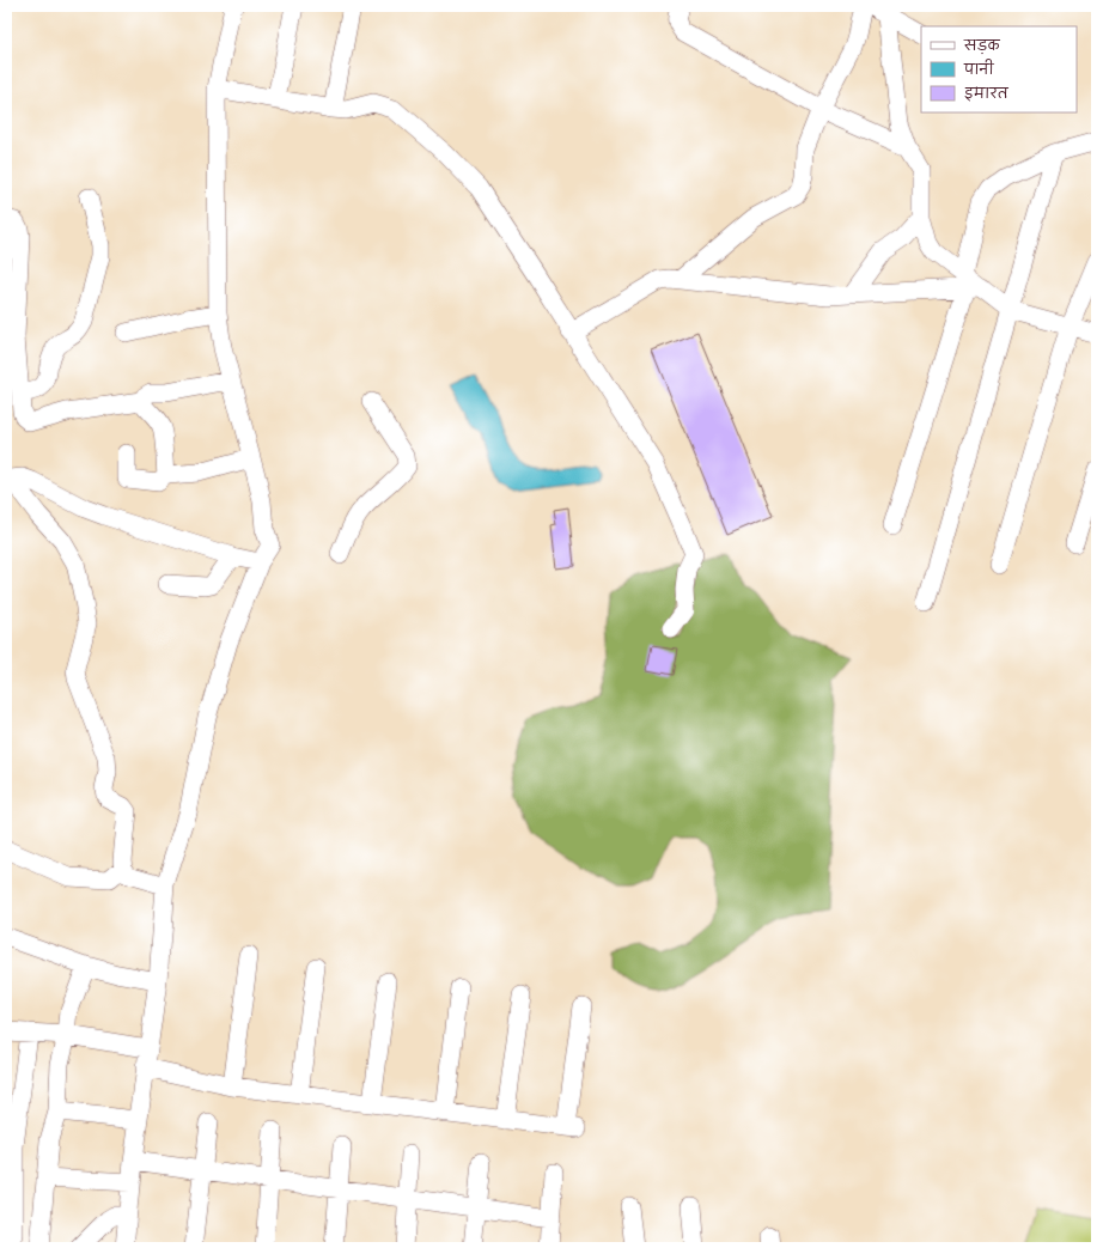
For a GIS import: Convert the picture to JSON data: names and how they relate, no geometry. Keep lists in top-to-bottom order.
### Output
{
  "legend": ["सड़क", "पानी", "इमारत"]
}
